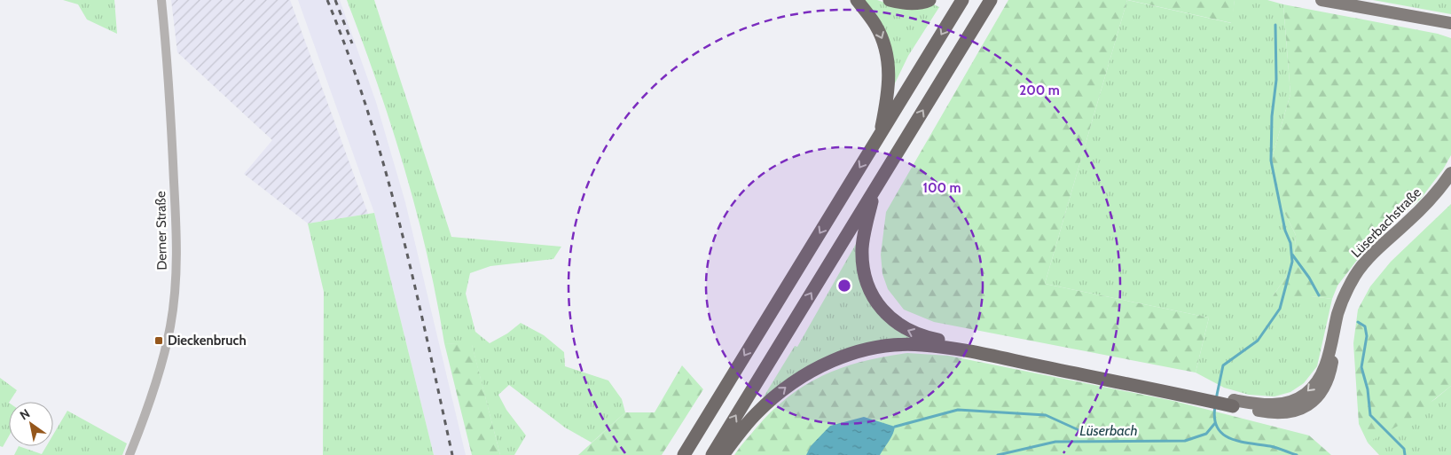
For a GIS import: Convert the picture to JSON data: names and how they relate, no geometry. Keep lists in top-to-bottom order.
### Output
{
  "streets": {
    "main road": ["Lüserbachstraße"],
    "street": ["Derner Straße"]
  },
  "water": ["Lüserbach"],
  "places": {
    "transit": ["Dieckenbruch"]
  },
  "north": "top left",
  "rings": ["200 m", "100 m"]
}
